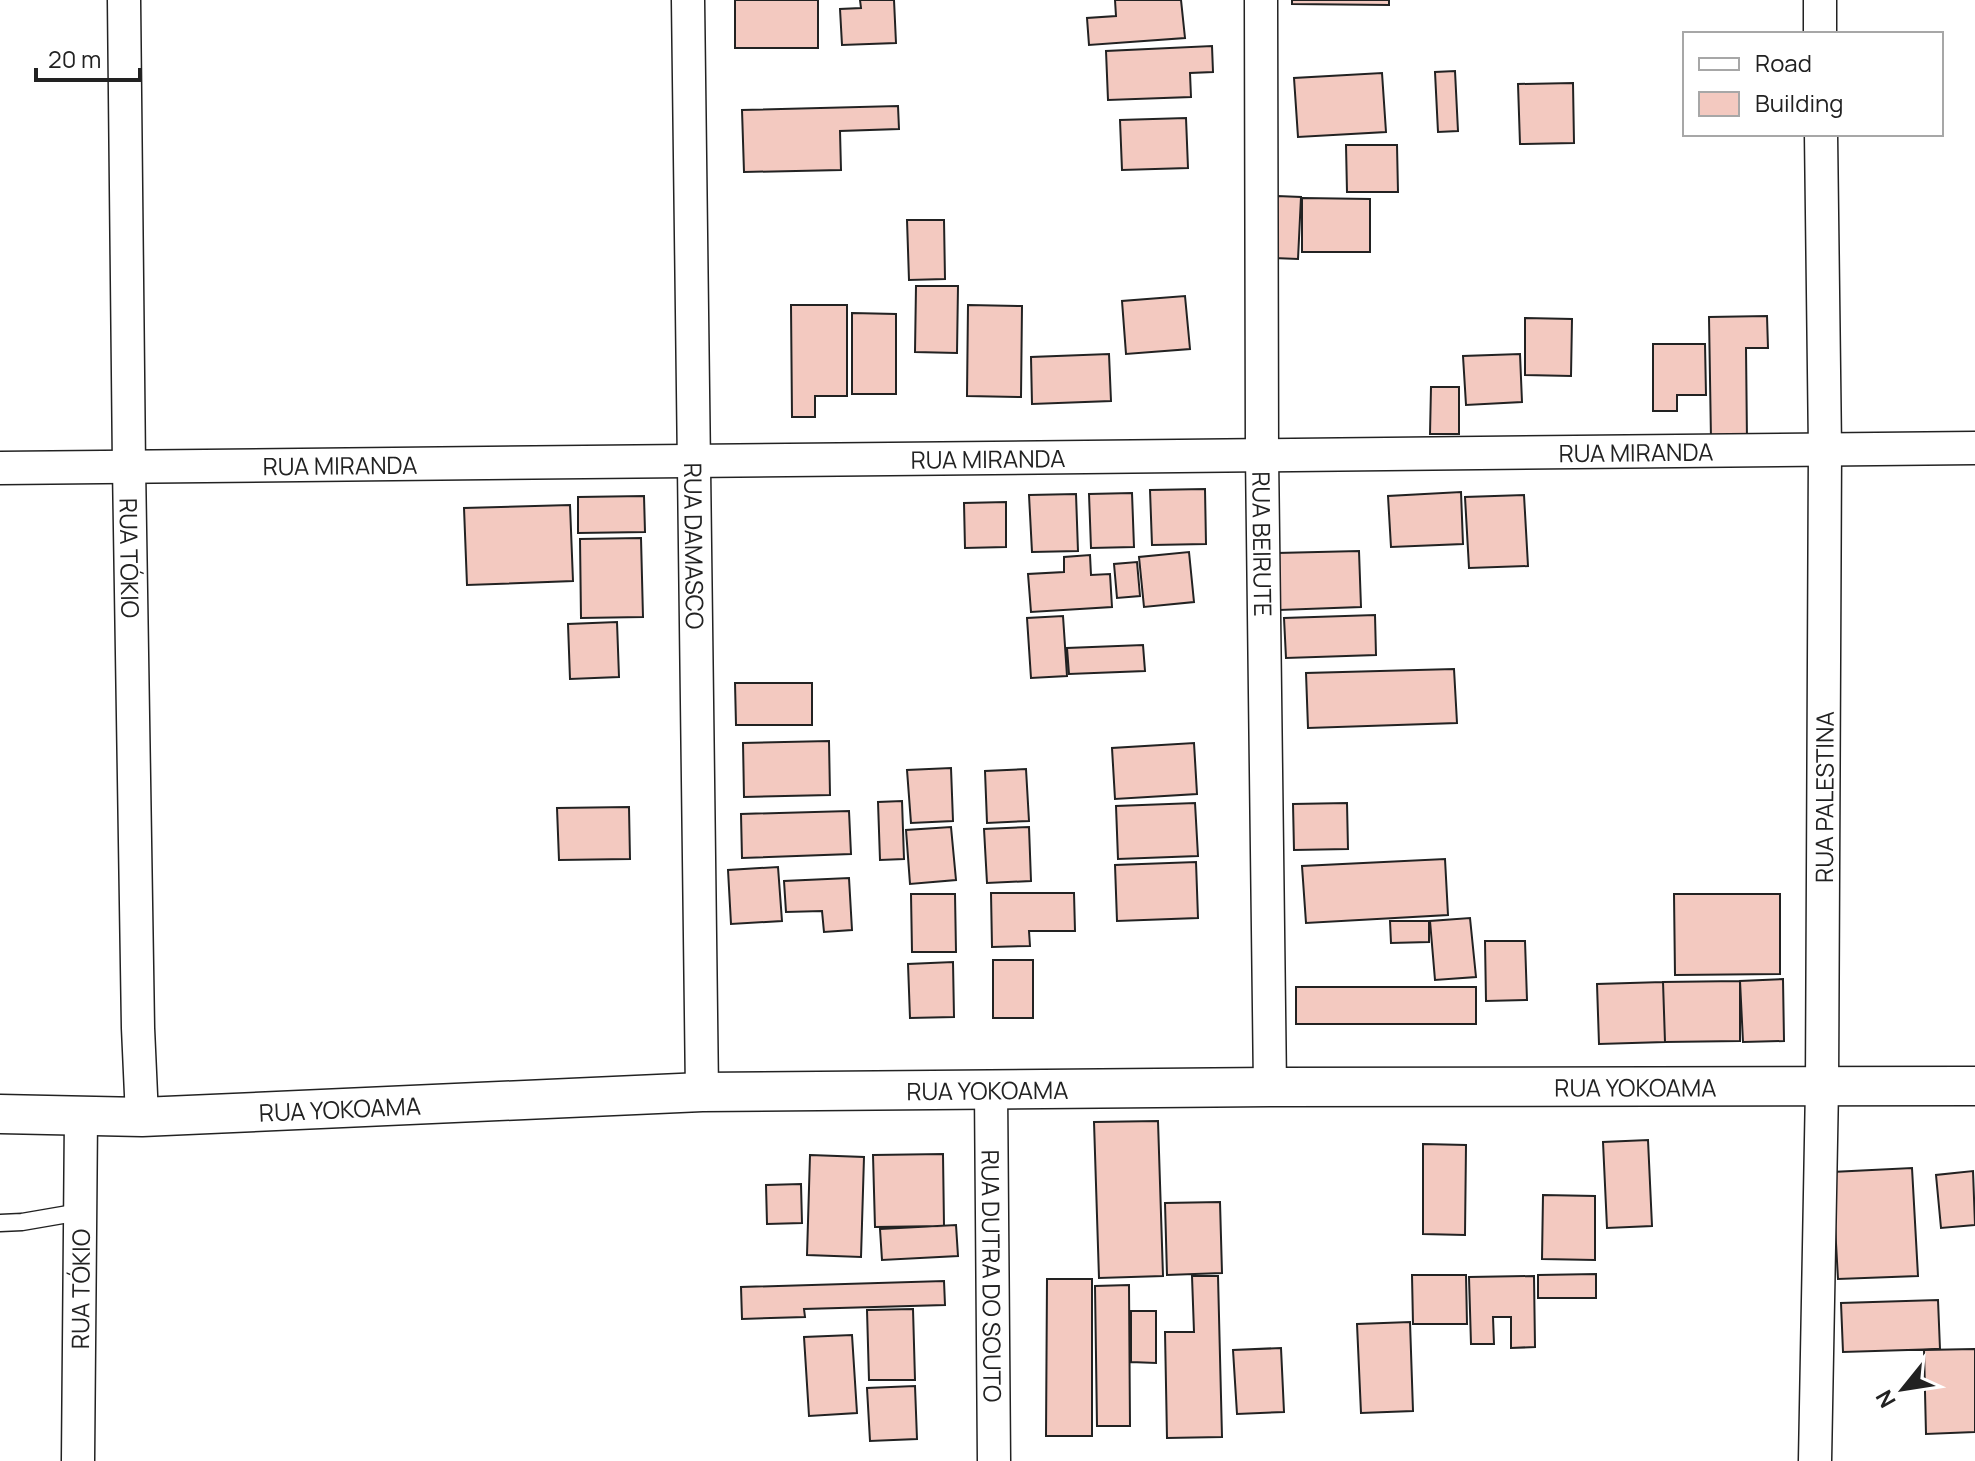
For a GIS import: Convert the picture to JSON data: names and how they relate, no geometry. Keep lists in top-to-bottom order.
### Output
{
  "streets": {
    "street": [
      "RUA MIRANDA",
      "RUA BEIRUTE",
      "RUA DAMASCO",
      "RUA TÓKIO",
      "RUA PALESTINA",
      "RUA YOKOAMA",
      "RUA DUTRA DO SOUTO"
    ]
  },
  "crossings": [
    ["RUA MIRANDA", "RUA BEIRUTE"],
    ["RUA MIRANDA", "RUA DAMASCO"],
    ["RUA MIRANDA", "RUA TÓKIO"],
    ["RUA MIRANDA", "RUA PALESTINA"],
    ["RUA BEIRUTE", "RUA YOKOAMA"],
    ["RUA DAMASCO", "RUA YOKOAMA"],
    ["RUA TÓKIO", "RUA YOKOAMA"],
    ["RUA PALESTINA", "RUA YOKOAMA"],
    ["RUA YOKOAMA", "RUA DUTRA DO SOUTO"]
  ],
  "legend": ["Road", "Building"],
  "scale_bar": "20 m",
  "north": "bottom left"
}
